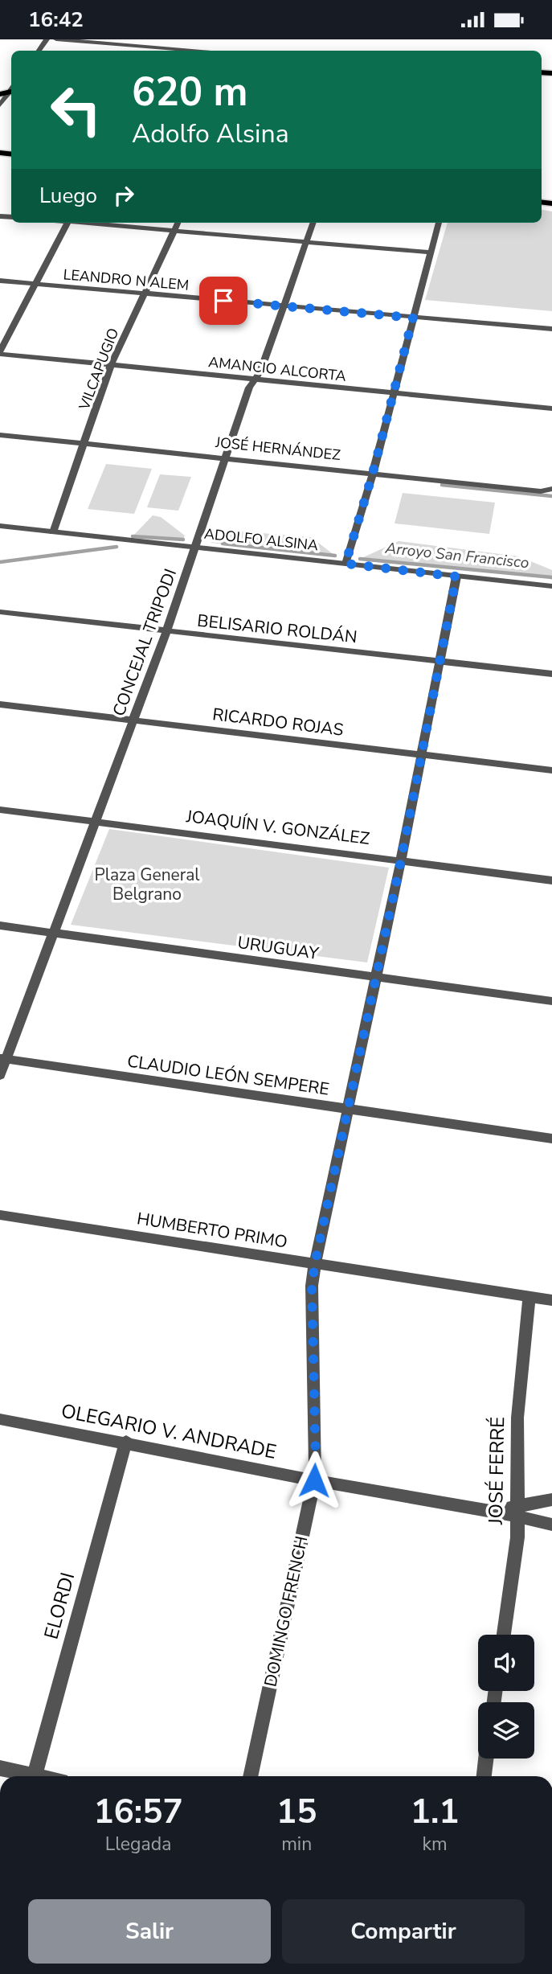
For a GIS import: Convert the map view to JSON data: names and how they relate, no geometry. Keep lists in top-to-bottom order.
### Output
{
  "streets": {
    "street": [
      "LEANDRO N ALEM",
      "VILCAPUGIO",
      "AMANCIO ALCORTA",
      "JOSÉ HERNÁNDEZ",
      "ADOLFO ALSINA",
      "BELISARIO ROLDÁN",
      "CONCEJAL TRIPODI",
      "RICARDO ROJAS",
      "JOAQUÍN V. GONZÁLEZ",
      "URUGUAY",
      "CLAUDIO LEÓN SEMPERE",
      "HUMBERTO PRIMO",
      "OLEGARIO V. ANDRADE",
      "JOSÉ FERRÉ",
      "ELORDI",
      "DOMINGO FRENCH"
    ]
  },
  "crossings": [
    ["LEANDRO N ALEM", "VILCAPUGIO"],
    ["LEANDRO N ALEM", "CONCEJAL TRIPODI"],
    ["VILCAPUGIO", "AMANCIO ALCORTA"],
    ["VILCAPUGIO", "JOSÉ HERNÁNDEZ"],
    ["VILCAPUGIO", "ADOLFO ALSINA"],
    ["AMANCIO ALCORTA", "CONCEJAL TRIPODI"],
    ["JOSÉ HERNÁNDEZ", "CONCEJAL TRIPODI"],
    ["ADOLFO ALSINA", "CONCEJAL TRIPODI"],
    ["ADOLFO ALSINA", "DOMINGO FRENCH"],
    ["BELISARIO ROLDÁN", "CONCEJAL TRIPODI"],
    ["BELISARIO ROLDÁN", "DOMINGO FRENCH"],
    ["CONCEJAL TRIPODI", "RICARDO ROJAS"],
    ["CONCEJAL TRIPODI", "JOAQUÍN V. GONZÁLEZ"],
    ["CONCEJAL TRIPODI", "URUGUAY"],
    ["CONCEJAL TRIPODI", "CLAUDIO LEÓN SEMPERE"],
    ["RICARDO ROJAS", "DOMINGO FRENCH"],
    ["JOAQUÍN V. GONZÁLEZ", "DOMINGO FRENCH"],
    ["URUGUAY", "DOMINGO FRENCH"],
    ["CLAUDIO LEÓN SEMPERE", "DOMINGO FRENCH"],
    ["HUMBERTO PRIMO", "JOSÉ FERRÉ"],
    ["HUMBERTO PRIMO", "DOMINGO FRENCH"],
    ["OLEGARIO V. ANDRADE", "JOSÉ FERRÉ"],
    ["OLEGARIO V. ANDRADE", "ELORDI"],
    ["OLEGARIO V. ANDRADE", "DOMINGO FRENCH"]
  ],
  "water": ["Arroyo San Francisco"],
  "parks": ["Plaza General Belgrano"],
  "page": {
    "status": "16:42",
    "turn": ["620 m", "Adolfo Alsina"],
    "then": "Luego",
    "eta": [
      "16:57",
      "Llegada",
      "15",
      "min",
      "1.1",
      "km"
    ],
    "buttons": ["Salir", "Compartir"]
  }
}
